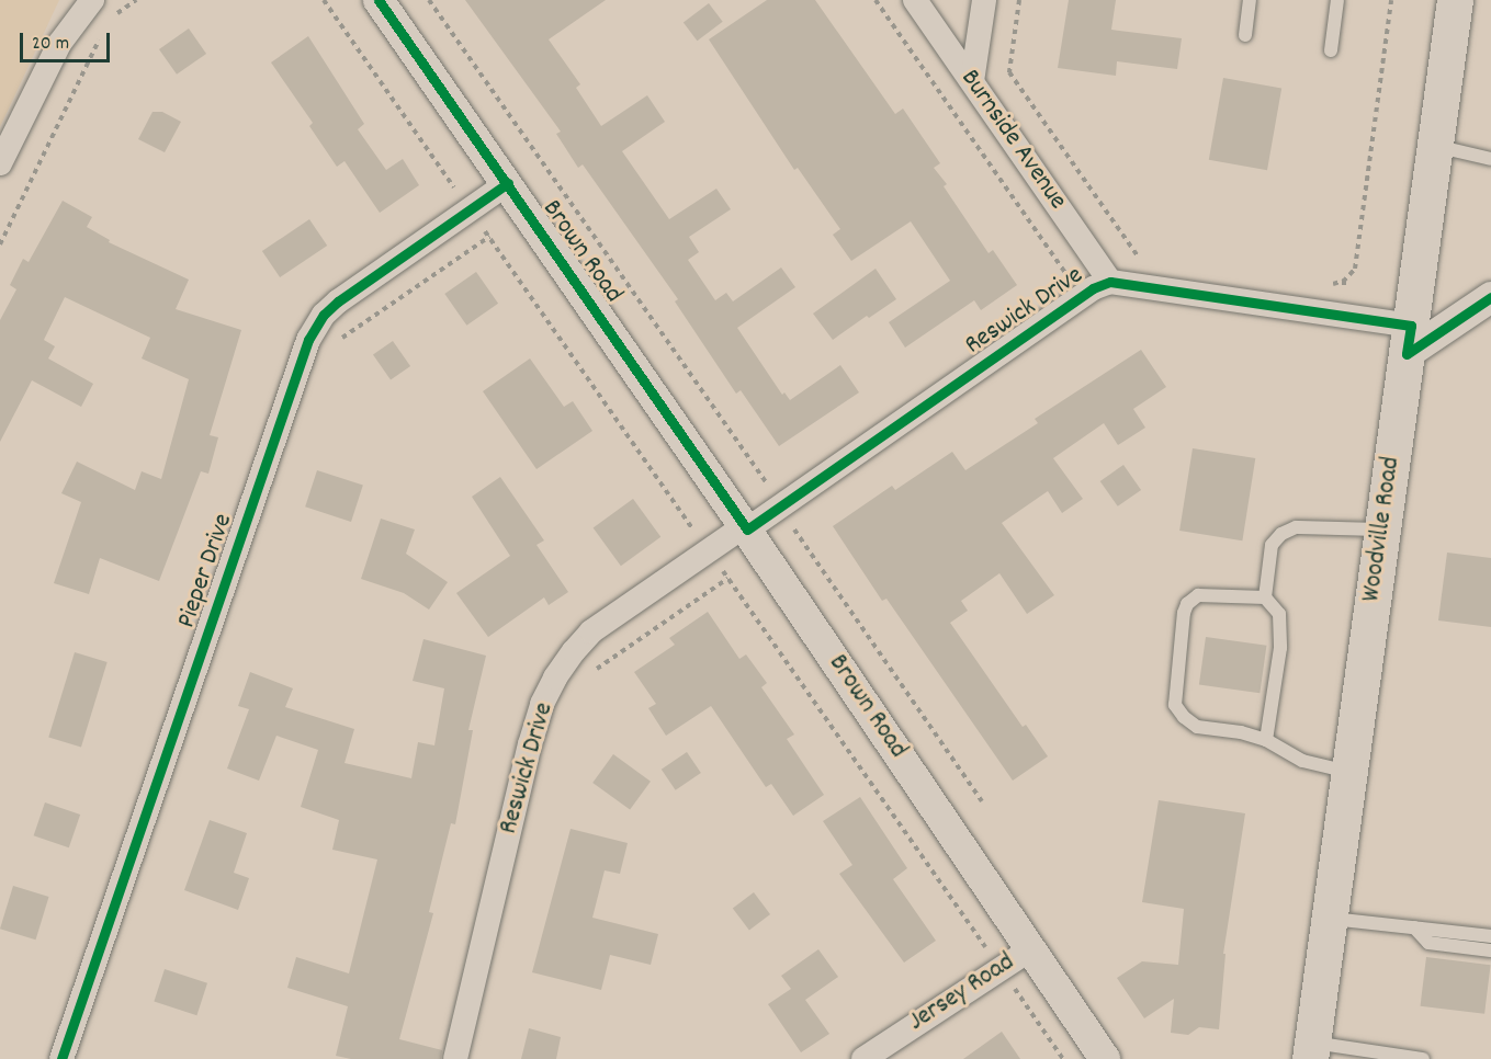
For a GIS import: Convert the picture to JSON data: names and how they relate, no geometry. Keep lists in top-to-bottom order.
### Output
{
  "streets": {
    "main road": ["Woodville Road"],
    "street": [
      "Burnside Avenue",
      "Brown Road",
      "Reswick Drive",
      "Pieper Drive",
      "Jersey Road"
    ]
  },
  "crossings": [
    ["Burnside Avenue", "Reswick Drive"],
    ["Brown Road", "Reswick Drive"],
    ["Brown Road", "Pieper Drive"],
    ["Brown Road", "Jersey Road"],
    ["Reswick Drive", "Woodville Road"]
  ],
  "scale_bar": "20 m"
}
